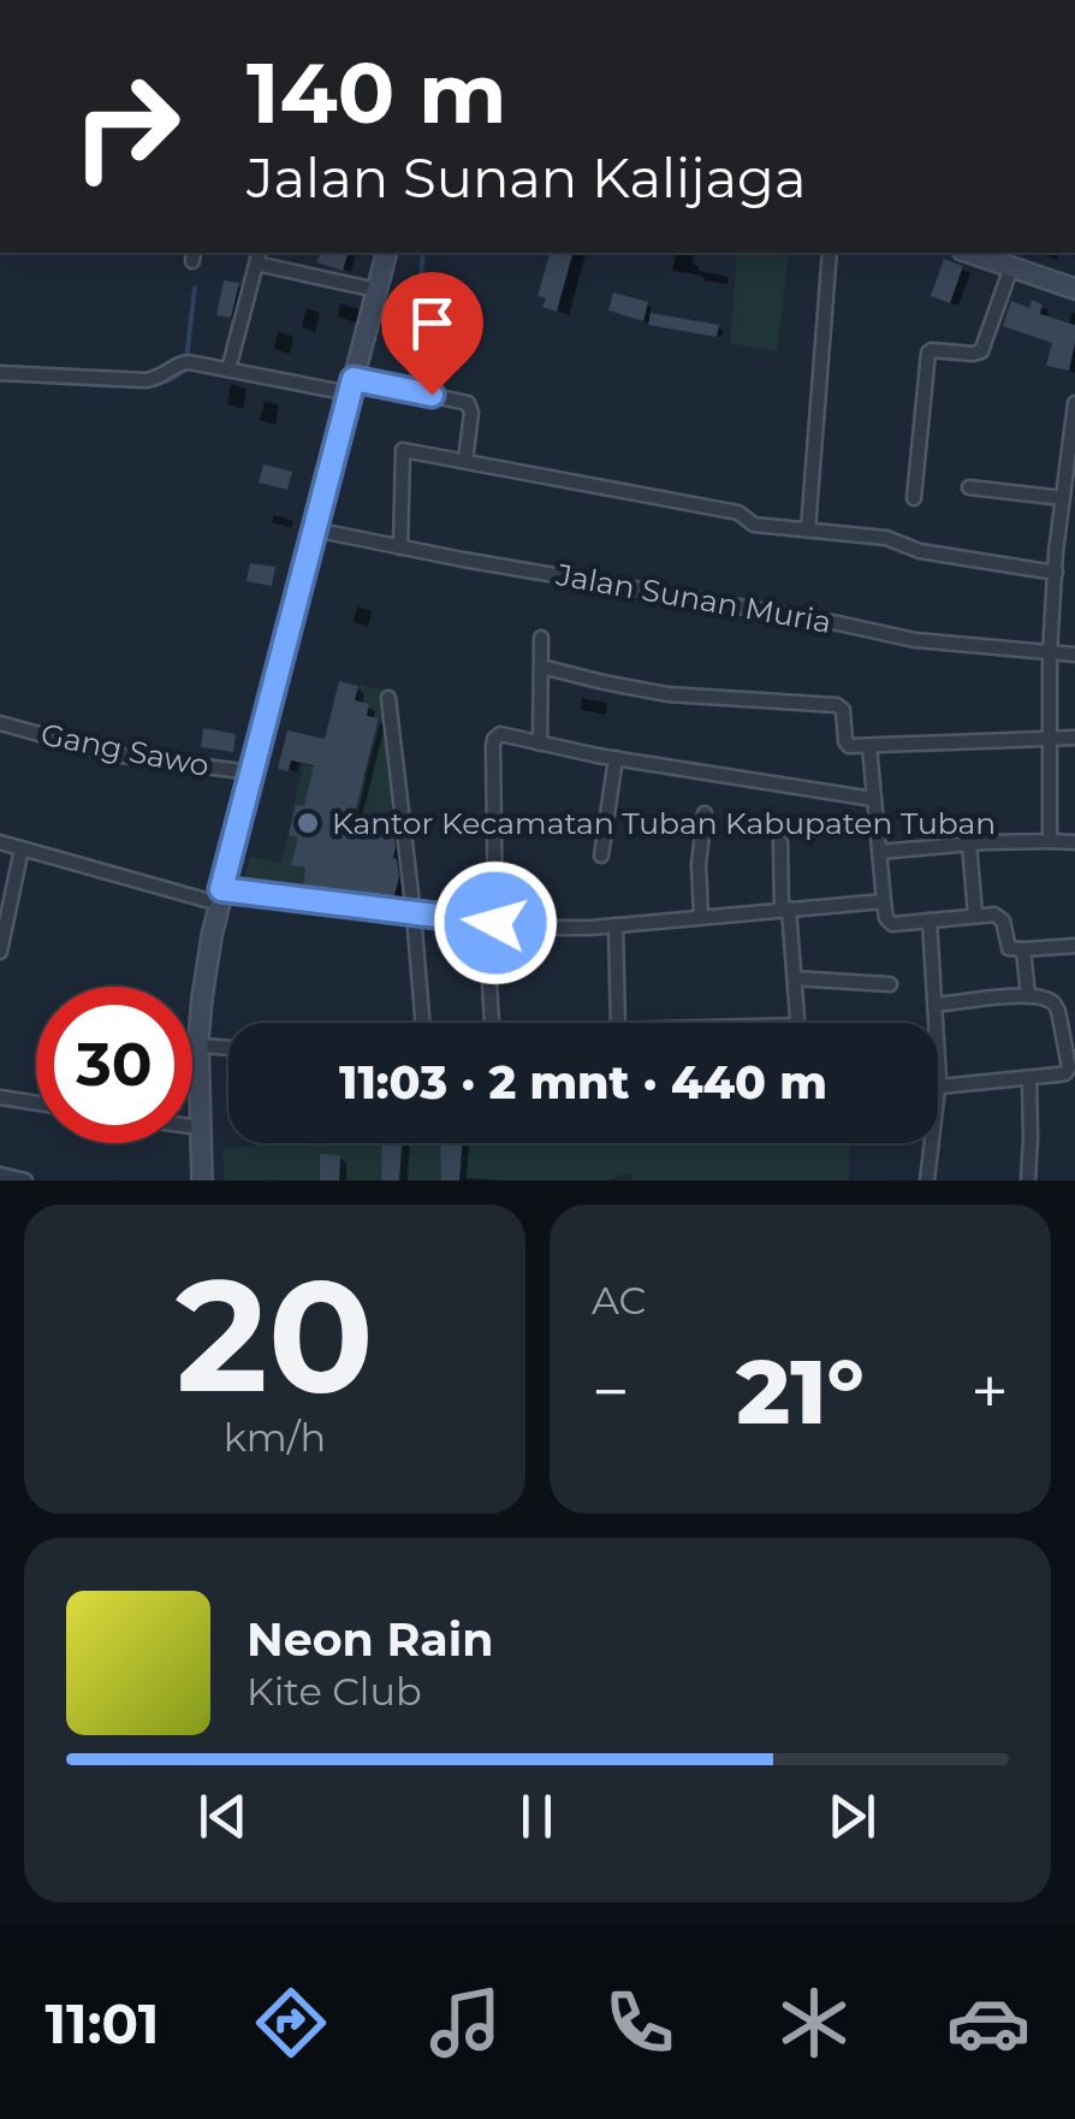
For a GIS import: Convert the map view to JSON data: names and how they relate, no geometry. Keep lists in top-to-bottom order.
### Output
{
  "streets": {
    "street": ["Jalan Sunan Muria", "Gang Sawo"]
  },
  "places": ["Kantor Kecamatan Tuban Kabupaten Tuban"],
  "page": {
    "turn": ["140 m", "Jalan Sunan Kalijaga"],
    "limit": "30",
    "trip": "11:03 · 2 mnt · 440 m",
    "tile": [
      ["20", "km/h"],
      "AC"
    ],
    "heat": ["−", "21°", "+"],
    "song": ["Neon Rain", "Kite Club"],
    "tabs": "11:01"
  }
}
